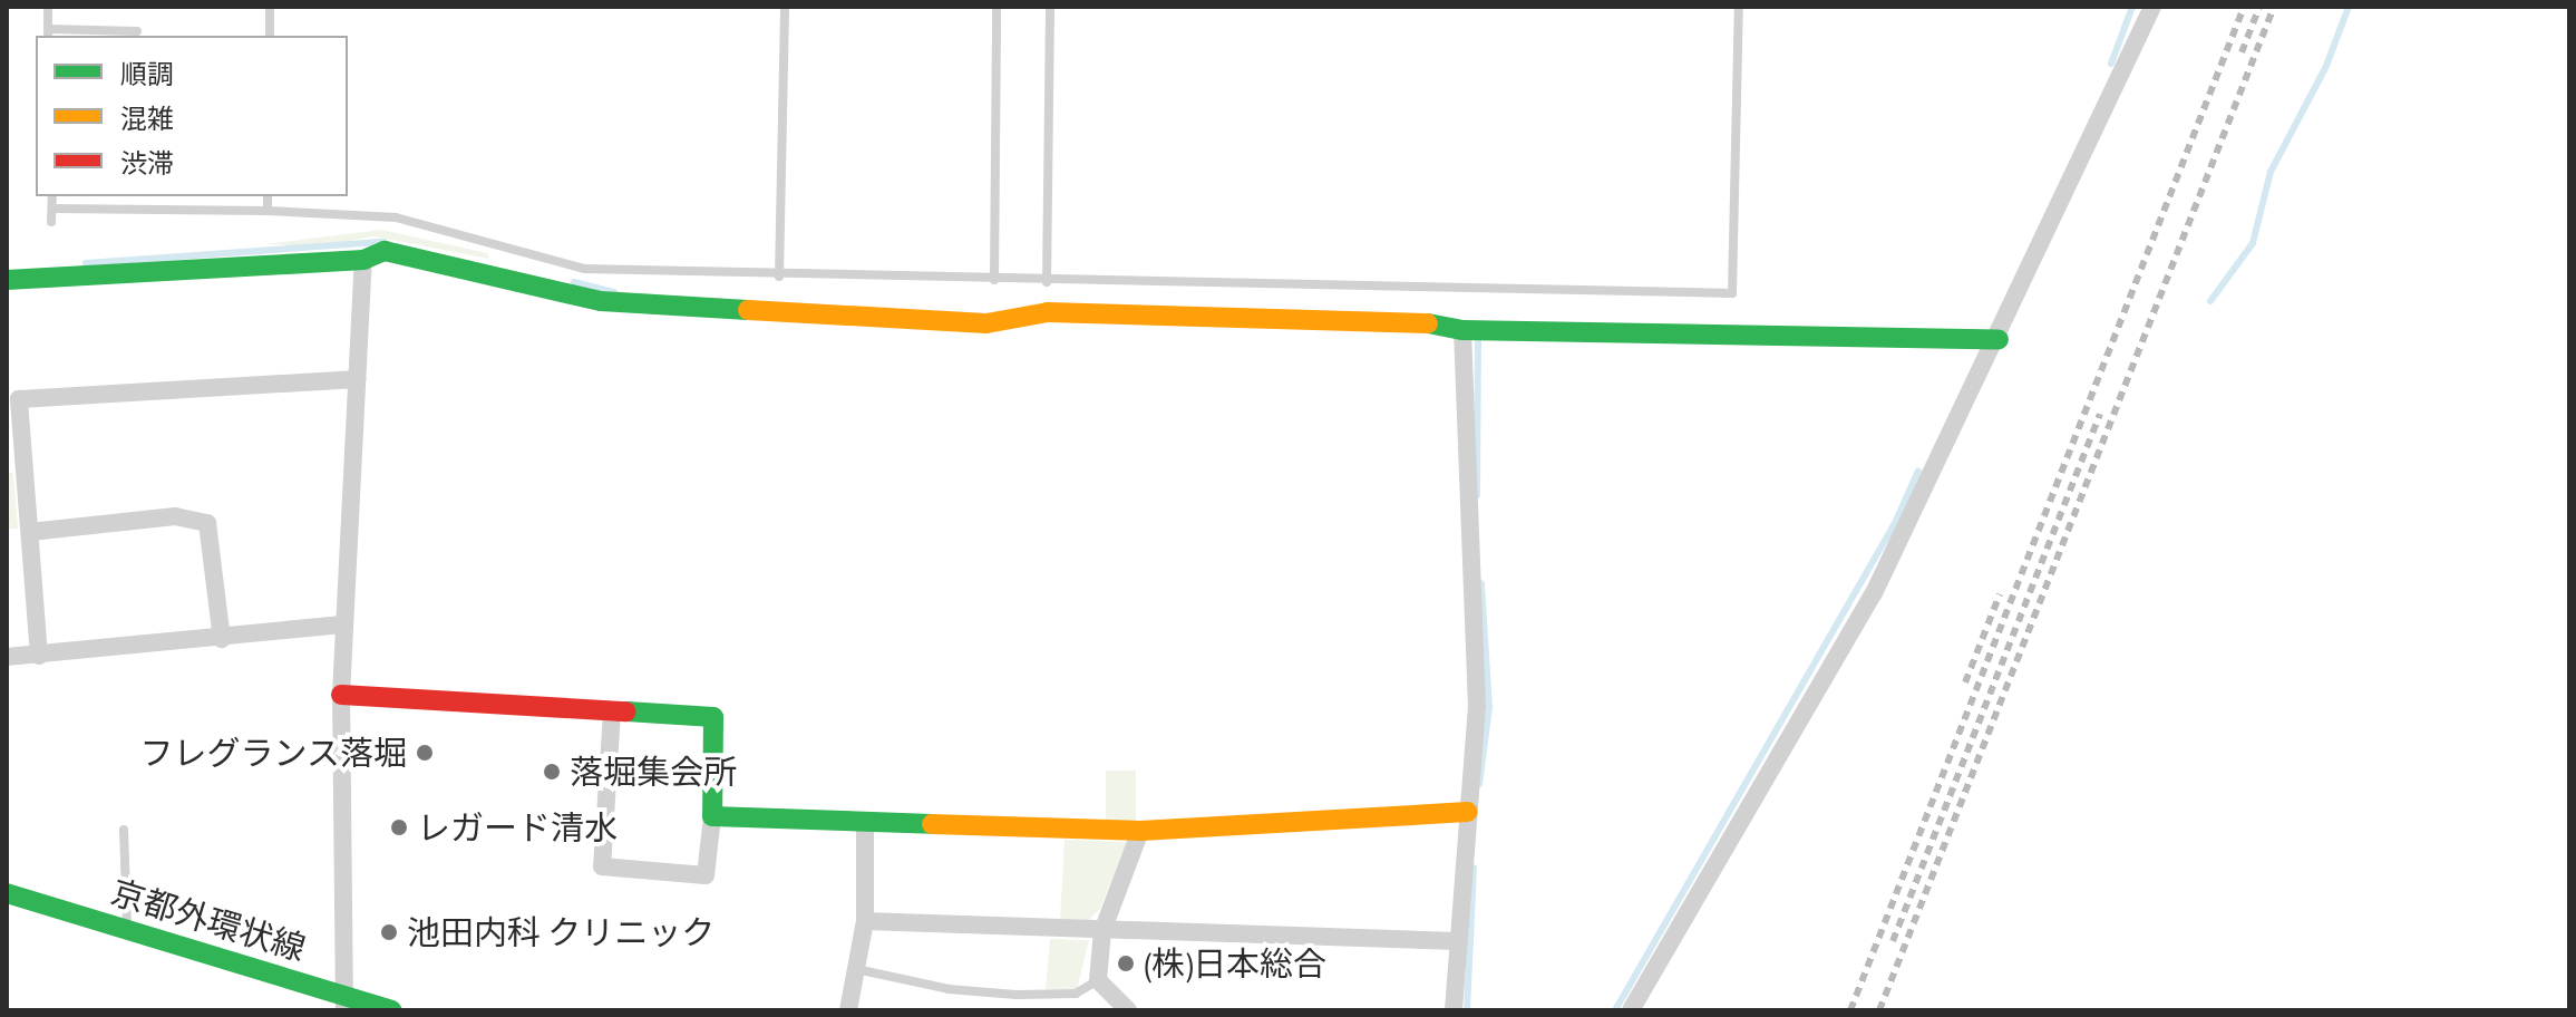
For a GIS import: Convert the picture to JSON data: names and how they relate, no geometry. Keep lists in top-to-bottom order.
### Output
{
  "streets": {
    "street": ["京都外環状線"]
  },
  "places": [
    "フレグランス落堀",
    "落堀集会所",
    "レガード清水",
    "池田内科 クリニック",
    "(株)日本総合"
  ],
  "legend": ["順調", "混雑", "渋滞"]
}
